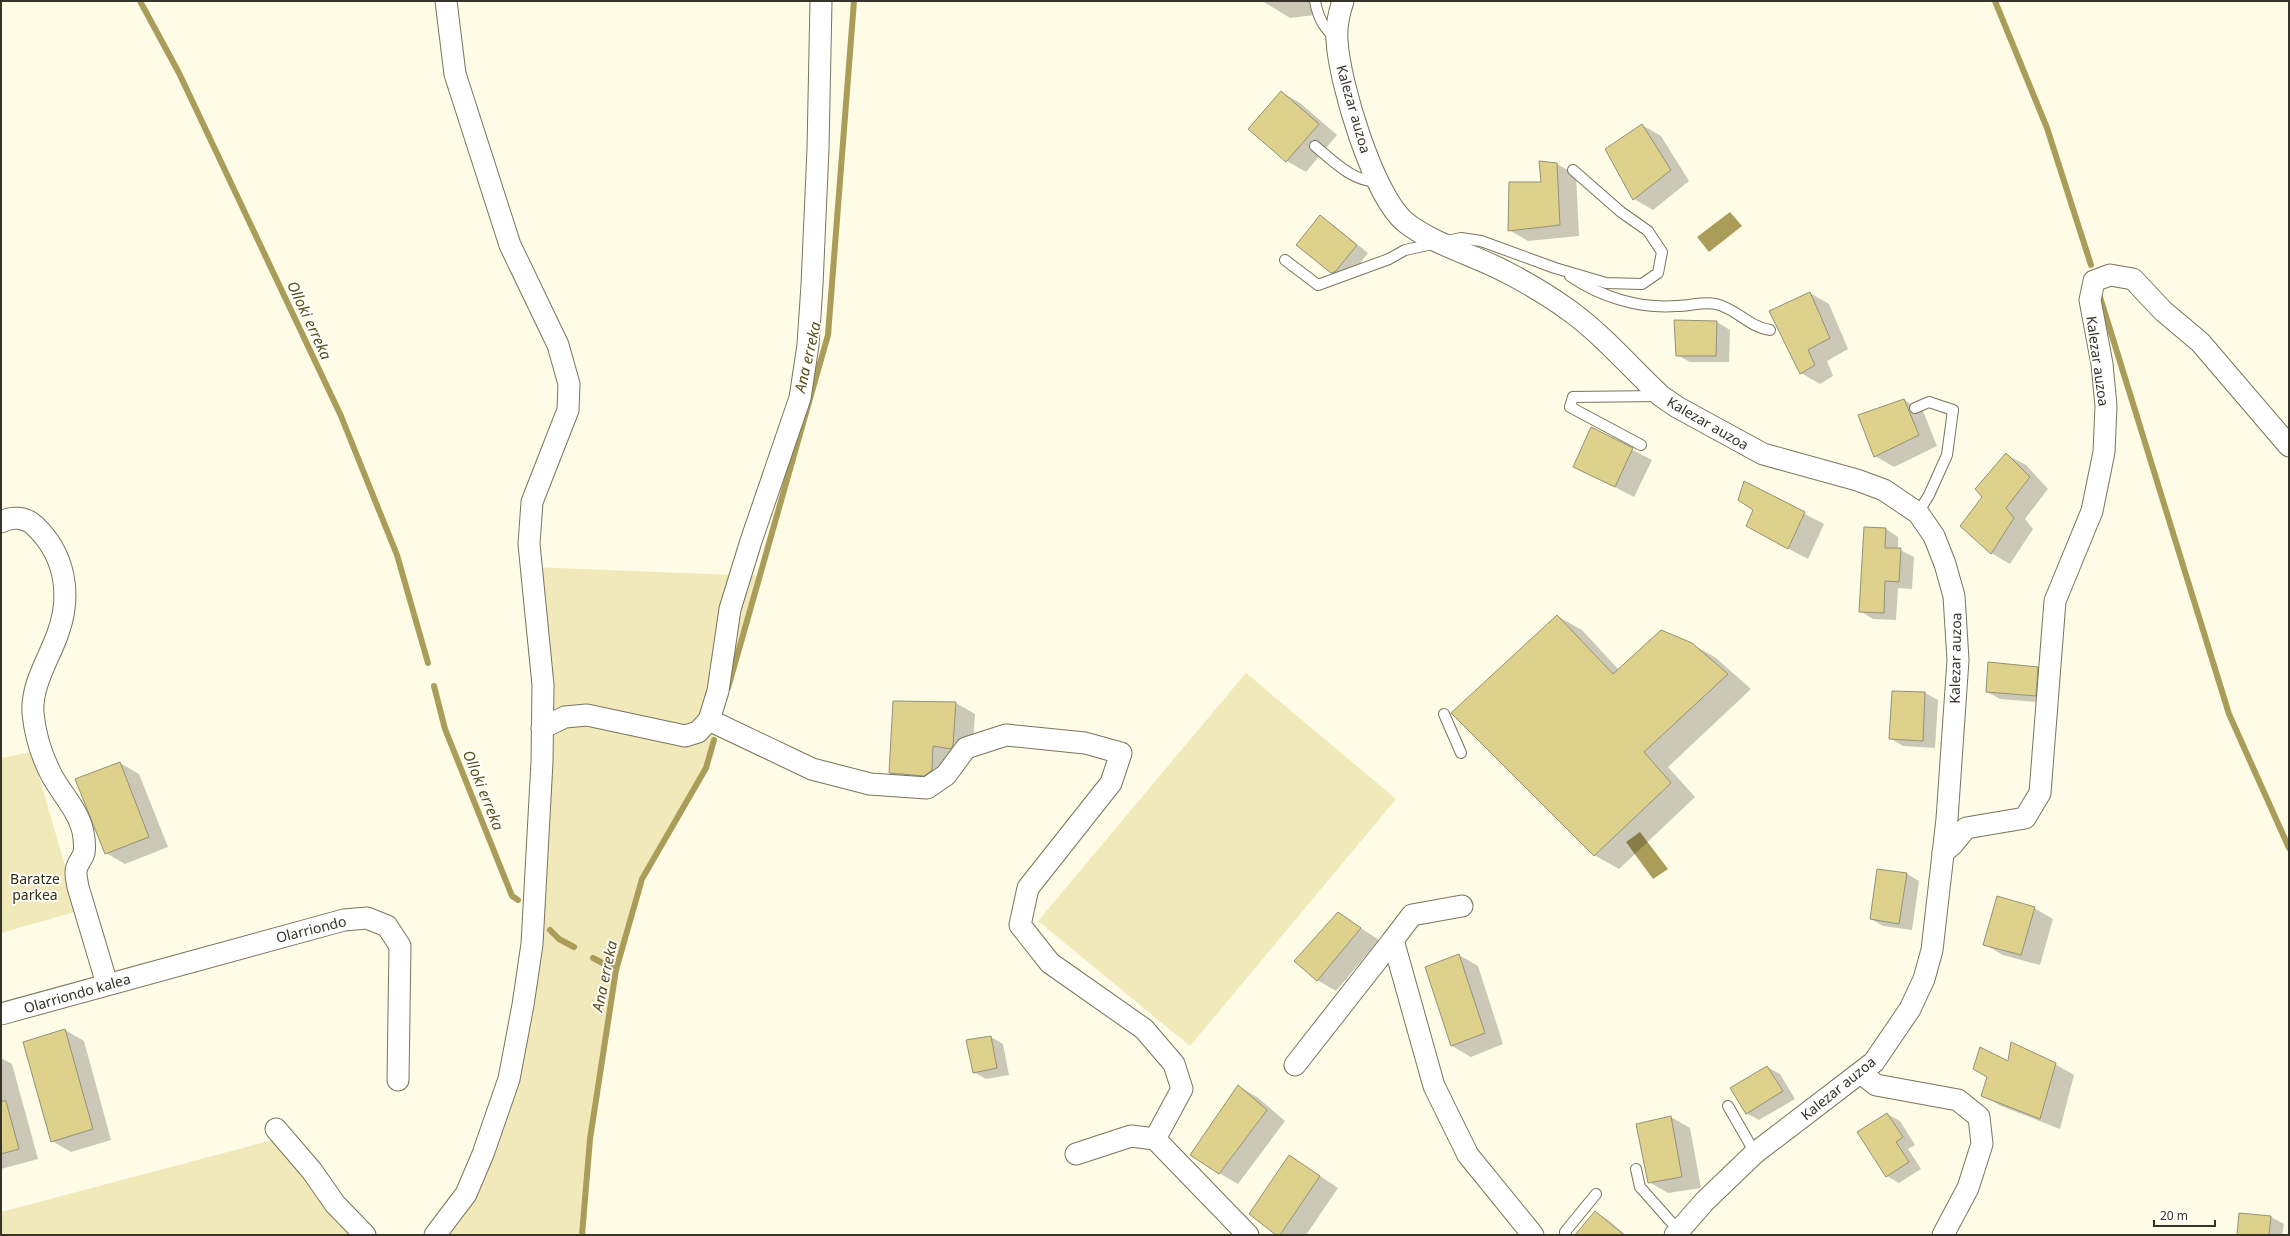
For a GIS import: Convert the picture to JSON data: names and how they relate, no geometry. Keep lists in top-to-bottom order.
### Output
{
  "streets": {
    "street": ["Kalezar auzoa", "Olarriondo", "Olarriondo kalea"]
  },
  "crossings": [
    ["Olarriondo", "Olarriondo kalea"]
  ],
  "water": ["Olloki erreka", "Ana erreka"],
  "parks": ["Baratze parkea"],
  "scale_bar": "20 m"
}
